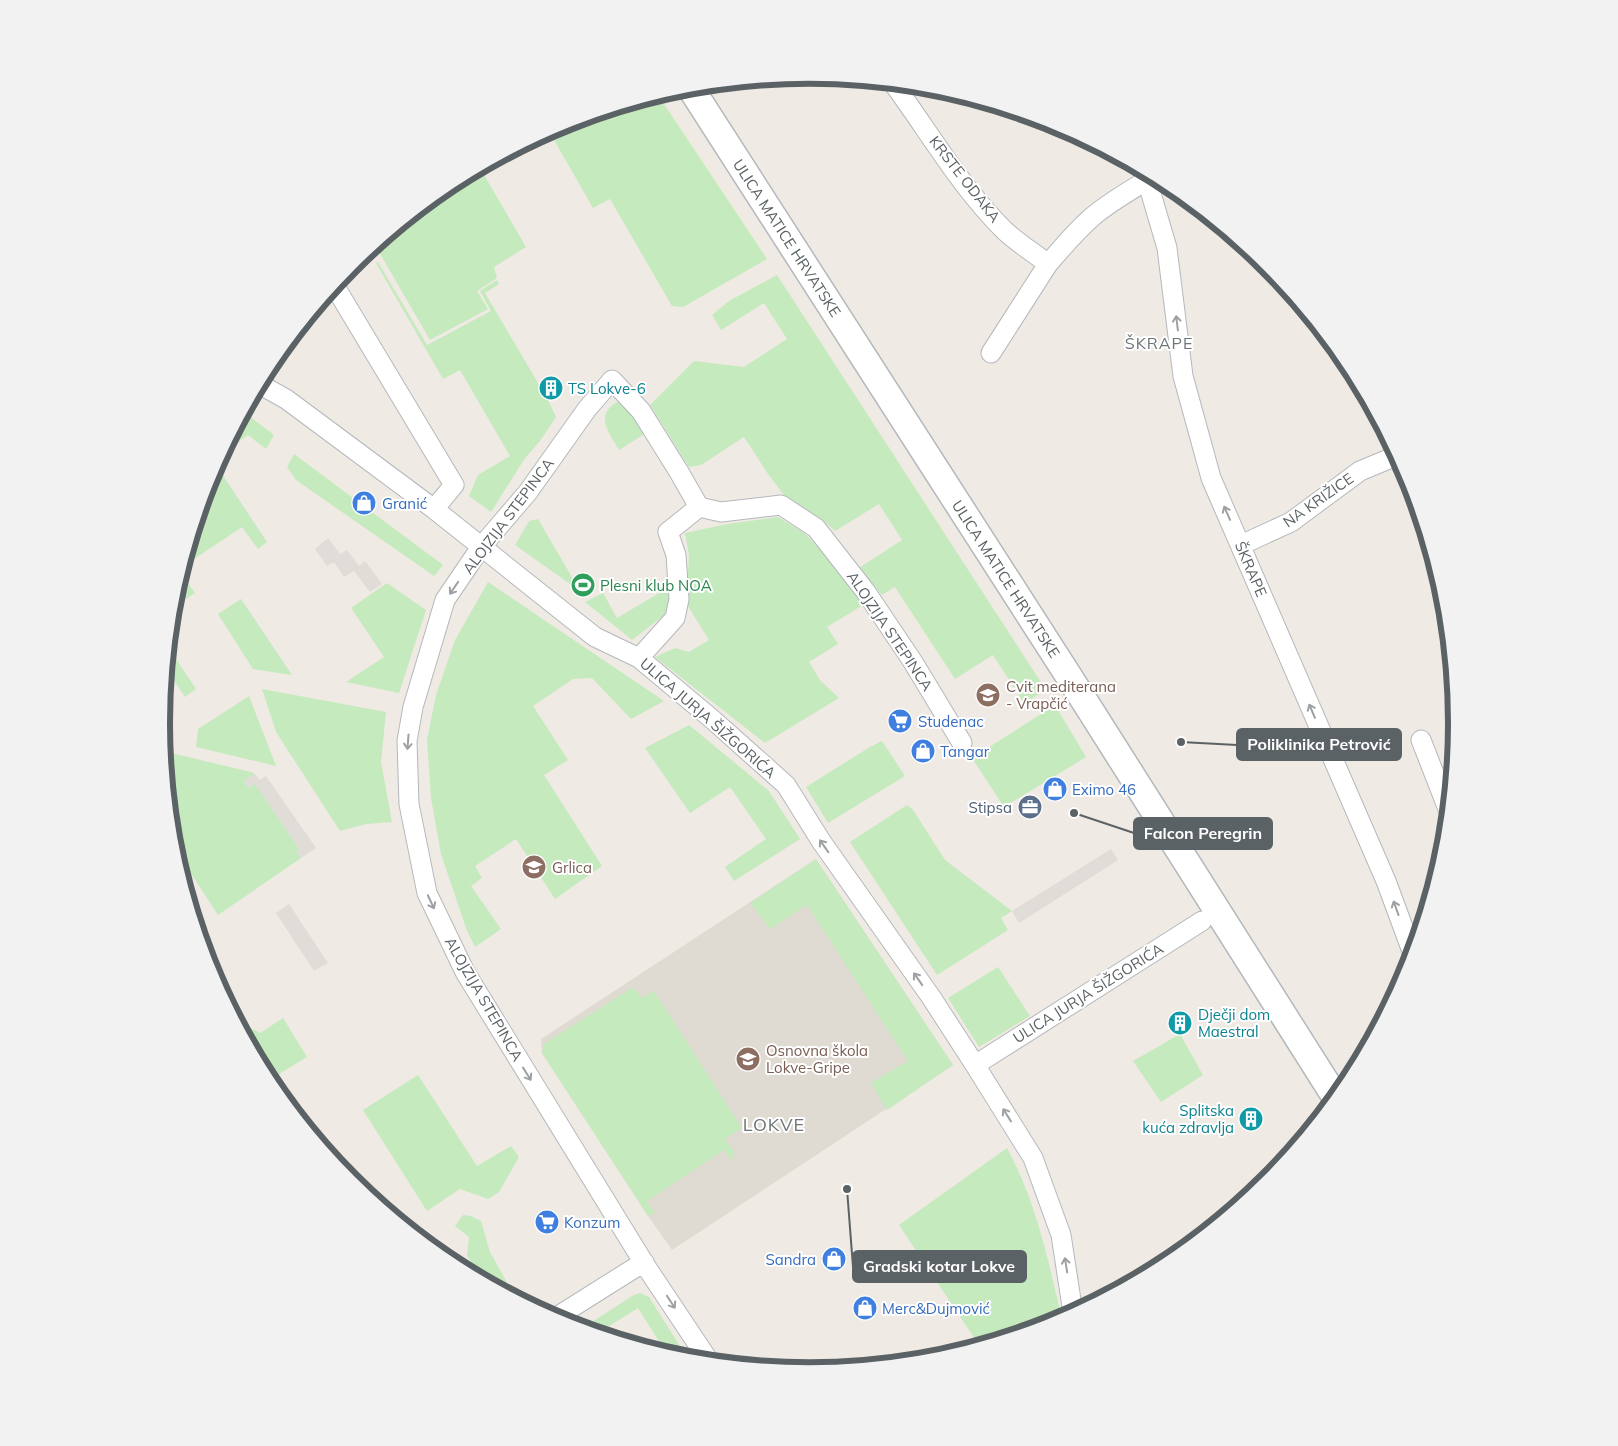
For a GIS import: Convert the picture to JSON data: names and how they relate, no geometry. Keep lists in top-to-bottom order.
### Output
{
  "streets": {
    "street": [
      "KRSTE ODAKA",
      "ULICA MATICE HRVATSKE",
      "NA KRIŽICE",
      "ALOJZIJA STEPINCA",
      "ŠKRAPE",
      "ULICA JURJA ŠIŽGORIĆA"
    ]
  },
  "crossings": [
    ["NA KRIŽICE", "ŠKRAPE"],
    ["ALOJZIJA STEPINCA", "ULICA JURJA ŠIŽGORIĆA"]
  ],
  "one_way": ["ALOJZIJA STEPINCA", "ŠKRAPE", "ULICA JURJA ŠIŽGORIĆA"],
  "districts": ["ŠKRAPE", "LOKVE"],
  "places": {
    "building": ["TS Lokve-6", "Dječji dom Maestral", "Splitska kuća zdravlja"],
    "shop": [
      "Granić",
      "Tangar",
      "Eximo 46",
      "Sandra",
      "Merc&Dujmović"
    ],
    "sports": ["Plesni klub NOA"],
    "school or university": ["Cvit mediterana - Vrapčić", "Grlica", "Osnovna škola Lokve-Gripe"],
    "supermarket": ["Studenac", "Konzum"],
    "other": ["Poliklinika Petrović", "Falcon Peregrin", "Gradski kotar Lokve"],
    "office": ["Stipsa"]
  }
}
